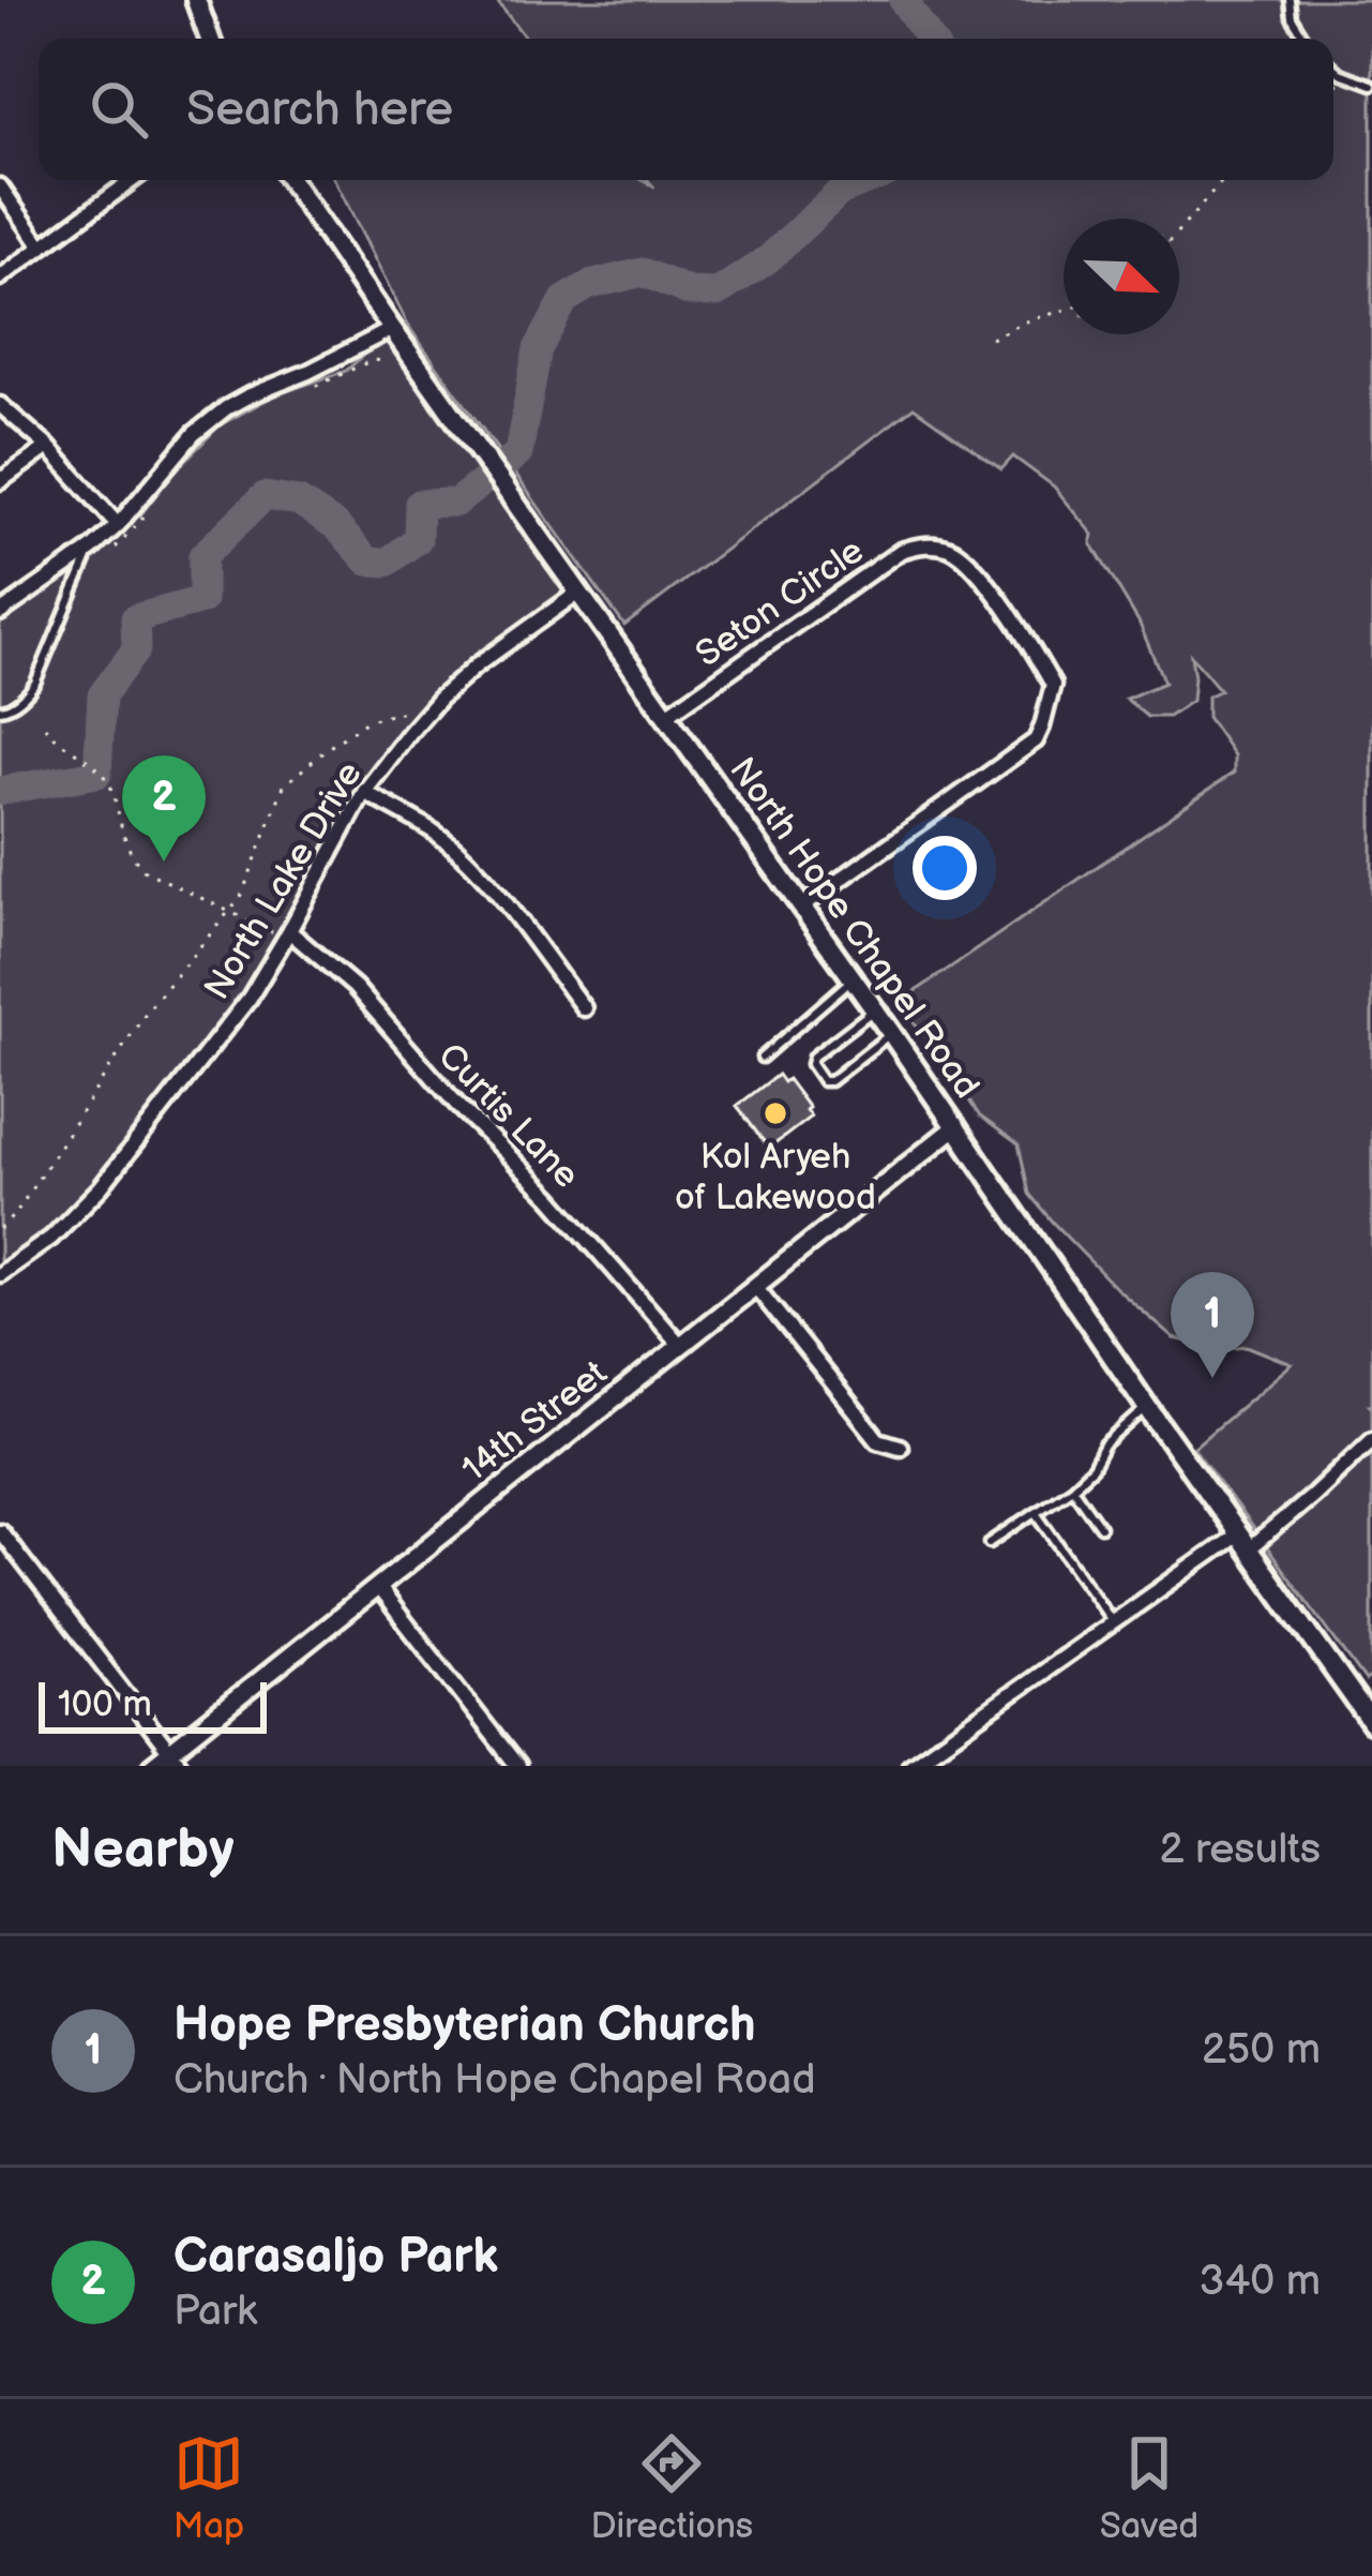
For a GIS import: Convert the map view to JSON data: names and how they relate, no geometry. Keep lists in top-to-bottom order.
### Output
{
  "streets": {
    "main road": ["North Hope Chapel Road"],
    "street": [
      "Seton Circle",
      "North Lake Drive",
      "Curtis Lane",
      "14th Street"
    ]
  },
  "crossings": [
    ["Seton Circle", "North Hope Chapel Road"],
    ["North Lake Drive", "North Hope Chapel Road"],
    ["North Lake Drive", "Curtis Lane"],
    ["North Hope Chapel Road", "14th Street"],
    ["Curtis Lane", "14th Street"]
  ],
  "places": ["Kol Aryeh of Lakewood"],
  "scale_bar": "100 m",
  "north": "bottom right",
  "page": {
    "search": "Search here",
    "pins": ["2", "1"],
    "scale": "100 m",
    "heading": ["Nearby", "2 results"],
    "list": [
      {
        "mark": "1",
        "name": "Hope Presbyterian Church",
        "note": "Church · North Hope Chapel Road",
        "value": "250 m"
      },
      {
        "mark": "2",
        "name": "Carasaljo Park",
        "note": "Park",
        "value": "340 m"
      }
    ],
    "nav": ["Map", "Directions", "Saved"]
  }
}
